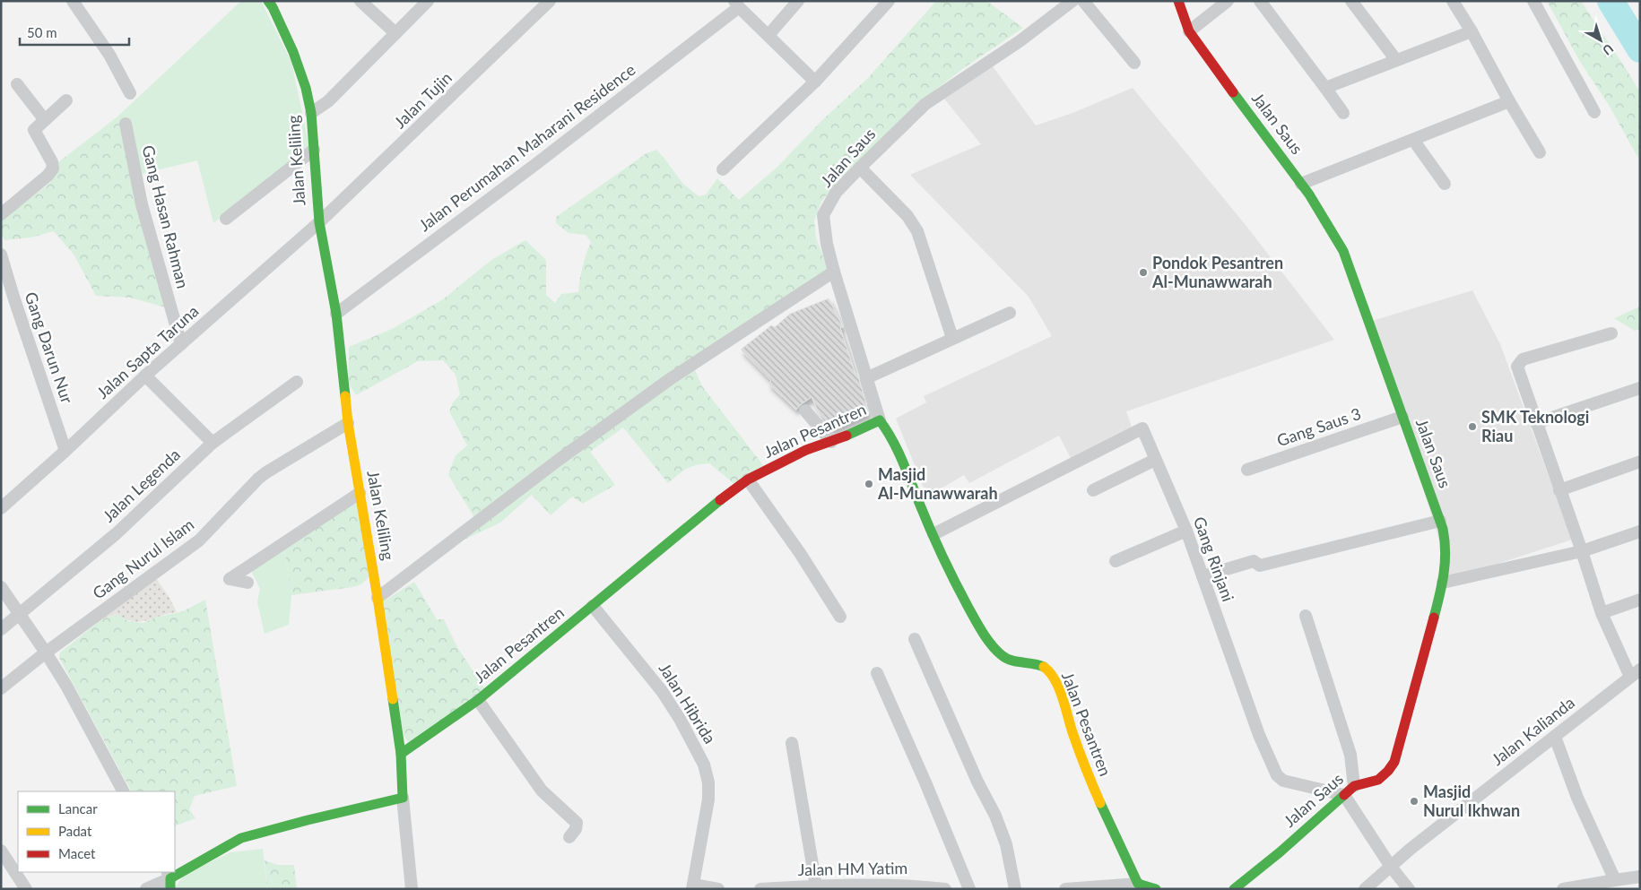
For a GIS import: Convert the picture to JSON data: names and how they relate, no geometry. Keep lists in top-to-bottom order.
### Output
{
  "streets": {
    "street": [
      "Jalan Tujin",
      "Jalan Saus",
      "Jalan Perumahan Maharani Residence",
      "Jalan Keliling",
      "Gang Hasan Rahman",
      "Gang Darun Nur",
      "Jalan Sapta Taruna",
      "Gang Saus 3",
      "Jalan Pesantren",
      "Jalan Legenda",
      "Gang Nurul Islam",
      "Gang Rinjani",
      "Jalan Hibrida",
      "Jalan Kalianda",
      "Jalan HM Yatim"
    ]
  },
  "crossings": [
    ["Jalan Tujin", "Jalan Keliling"],
    ["Jalan Tujin", "Jalan Sapta Taruna"],
    ["Jalan Saus", "Gang Saus 3"],
    ["Jalan Saus", "Jalan Pesantren"],
    ["Jalan Saus", "Gang Rinjani"],
    ["Jalan Perumahan Maharani Residence", "Jalan Keliling"],
    ["Jalan Keliling", "Jalan Sapta Taruna"],
    ["Jalan Keliling", "Jalan Pesantren"],
    ["Jalan Keliling", "Gang Nurul Islam"],
    ["Gang Hasan Rahman", "Jalan Sapta Taruna"],
    ["Gang Darun Nur", "Jalan Sapta Taruna"],
    ["Jalan Pesantren", "Gang Rinjani"],
    ["Jalan Pesantren", "Jalan Hibrida"]
  ],
  "places": [
    "Pondok Pesantren Al-Munawwarah",
    "SMK Teknologi Riau",
    "Masjid Al-Munawwarah",
    "Masjid Nurul Ikhwan"
  ],
  "legend": ["Lancar", "Padat", "Macet"],
  "scale_bar": "50 m",
  "north": "bottom right"
}
